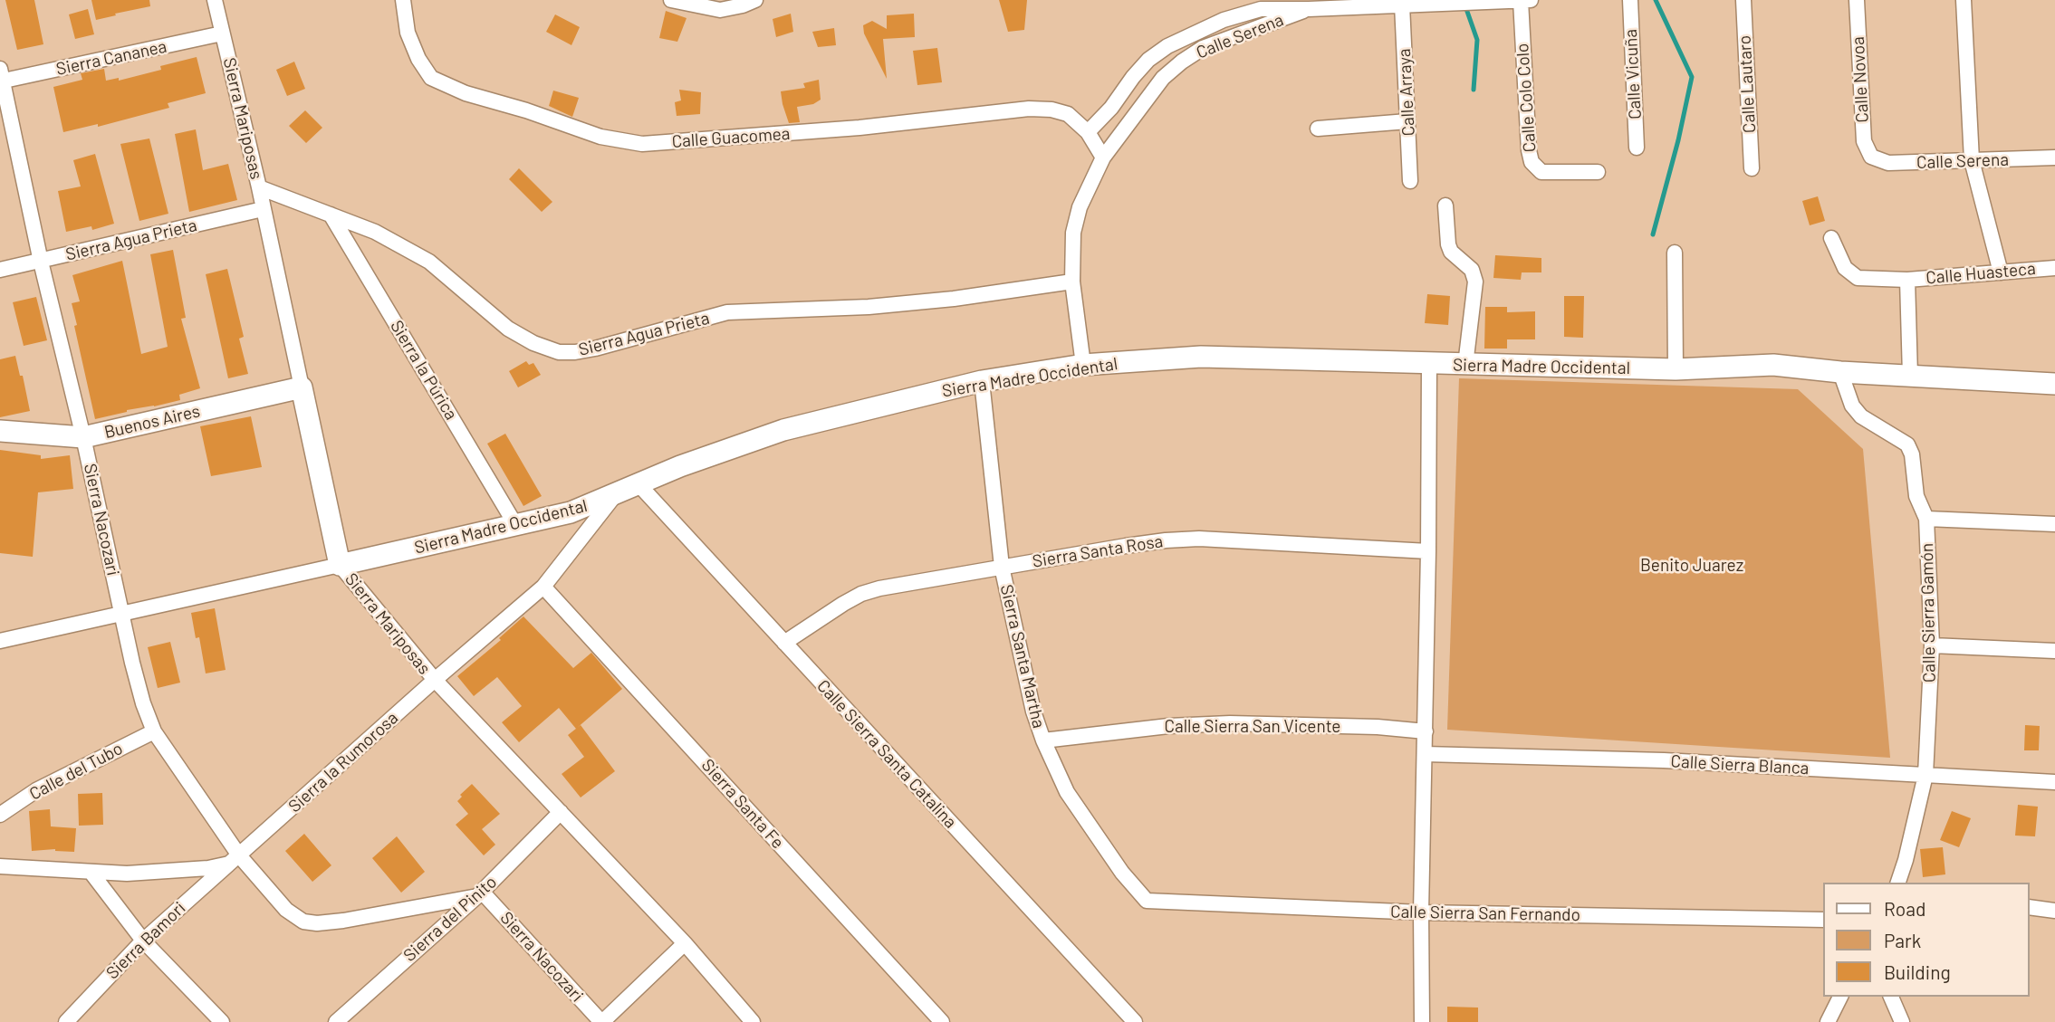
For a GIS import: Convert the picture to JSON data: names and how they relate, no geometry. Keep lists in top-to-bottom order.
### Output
{
  "streets": {
    "street": [
      "Calle Serena",
      "Sierra Cananea",
      "Calle Vicuña",
      "Calle Novoa",
      "Calle Lautaro",
      "Calle Arraya",
      "Calle Colo Colo",
      "Sierra Mariposas",
      "Calle Guacomea",
      "Sierra Agua Prieta",
      "Calle Huasteca",
      "Sierra Madre Occidental",
      "Sierra la Púrica",
      "Buenos Aires",
      "Sierra Nacozari",
      "Sierra Santa Rosa",
      "Calle Sierra Gamón",
      "Sierra Santa Martha",
      "Calle Sierra San Vicente",
      "Calle Sierra Santa Catalina",
      "Sierra la Rumorosa",
      "Calle Sierra Blanca",
      "Calle del Tubo",
      "Sierra Santa Fe",
      "Calle Sierra San Fernando",
      "Sierra del Pinito",
      "Sierra Bamori"
    ]
  },
  "crossings": [
    ["Calle Serena", "Calle Novoa"],
    ["Calle Serena", "Calle Arraya"],
    ["Calle Serena", "Calle Colo Colo"],
    ["Calle Serena", "Calle Guacomea"],
    ["Calle Serena", "Sierra Agua Prieta"],
    ["Calle Serena", "Sierra Madre Occidental"],
    ["Sierra Cananea", "Sierra Mariposas"],
    ["Sierra Cananea", "Sierra Nacozari"],
    ["Sierra Mariposas", "Sierra Agua Prieta"],
    ["Sierra Mariposas", "Sierra Madre Occidental"],
    ["Sierra Mariposas", "Buenos Aires"],
    ["Sierra Mariposas", "Sierra la Rumorosa"],
    ["Sierra Mariposas", "Sierra del Pinito"],
    ["Sierra Agua Prieta", "Sierra la Púrica"],
    ["Sierra Agua Prieta", "Sierra Nacozari"],
    ["Calle Huasteca", "Sierra Madre Occidental"],
    ["Sierra Madre Occidental", "Sierra la Púrica"],
    ["Sierra Madre Occidental", "Sierra Nacozari"],
    ["Sierra Madre Occidental", "Calle Sierra Gamón"],
    ["Sierra Madre Occidental", "Sierra Santa Martha"],
    ["Sierra Madre Occidental", "Calle Sierra Santa Catalina"],
    ["Sierra Madre Occidental", "Sierra la Rumorosa"],
    ["Buenos Aires", "Sierra Nacozari"],
    ["Sierra Nacozari", "Sierra la Rumorosa"],
    ["Sierra Nacozari", "Calle del Tubo"],
    ["Sierra Nacozari", "Sierra del Pinito"],
    ["Sierra Nacozari", "Sierra Bamori"],
    ["Sierra Santa Rosa", "Sierra Santa Martha"],
    ["Sierra Santa Rosa", "Calle Sierra Santa Catalina"],
    ["Calle Sierra Gamón", "Calle Sierra Blanca"],
    ["Sierra Santa Martha", "Calle Sierra San Vicente"],
    ["Sierra Santa Martha", "Calle Sierra San Fernando"],
    ["Sierra la Rumorosa", "Sierra Santa Fe"],
    ["Sierra la Rumorosa", "Sierra Bamori"]
  ],
  "parks": ["Benito Juarez"],
  "legend": ["Road", "Park", "Building"]
}
